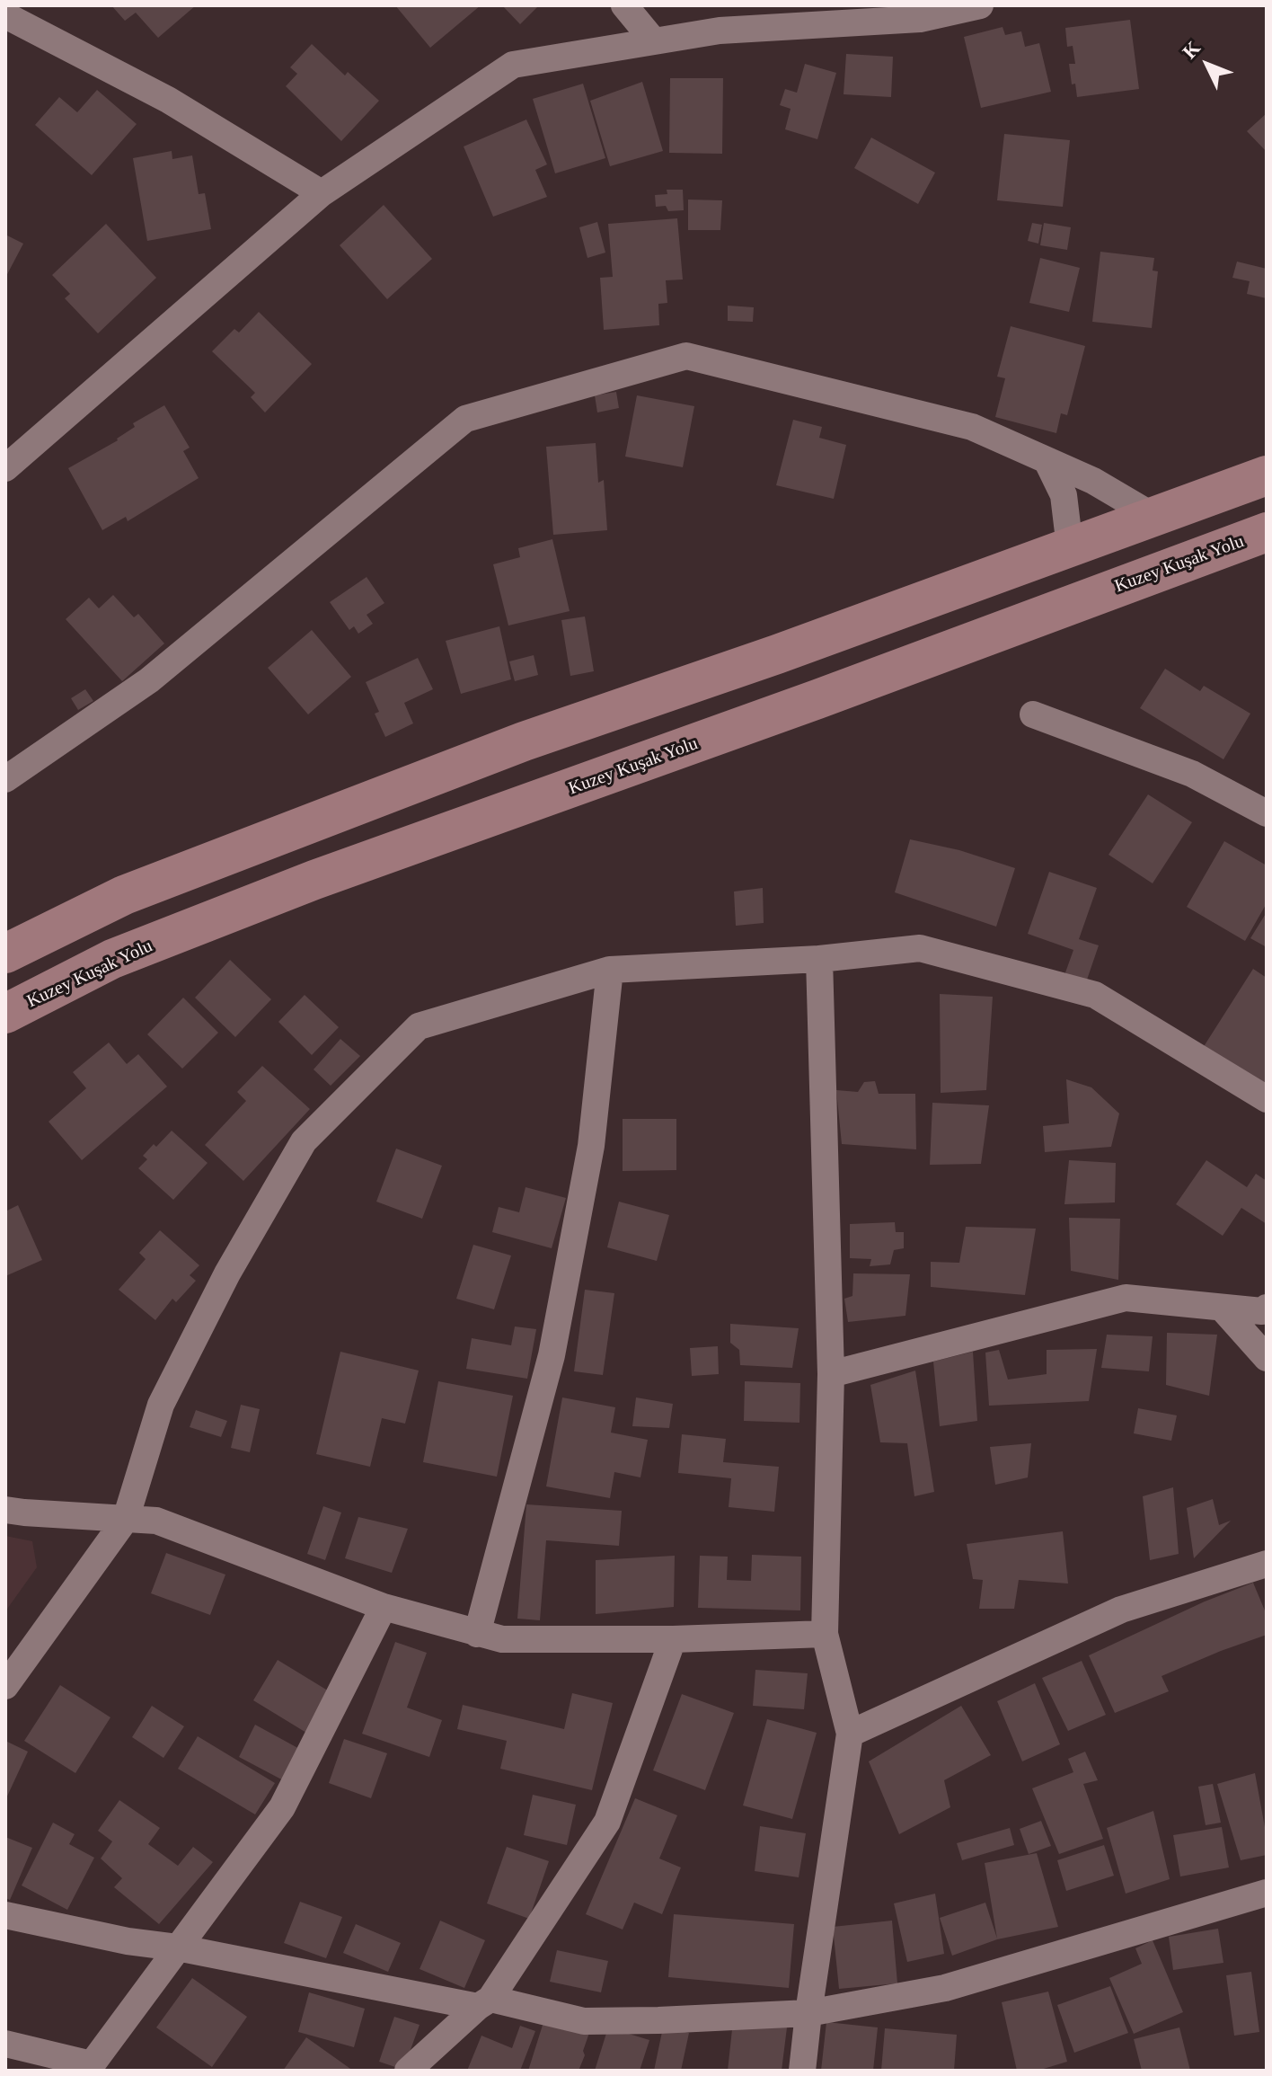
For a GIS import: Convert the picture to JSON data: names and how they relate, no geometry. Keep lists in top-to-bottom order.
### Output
{
  "streets": {
    "main road": ["Kuzey Kuşak Yolu"]
  },
  "north": "top left"
}
